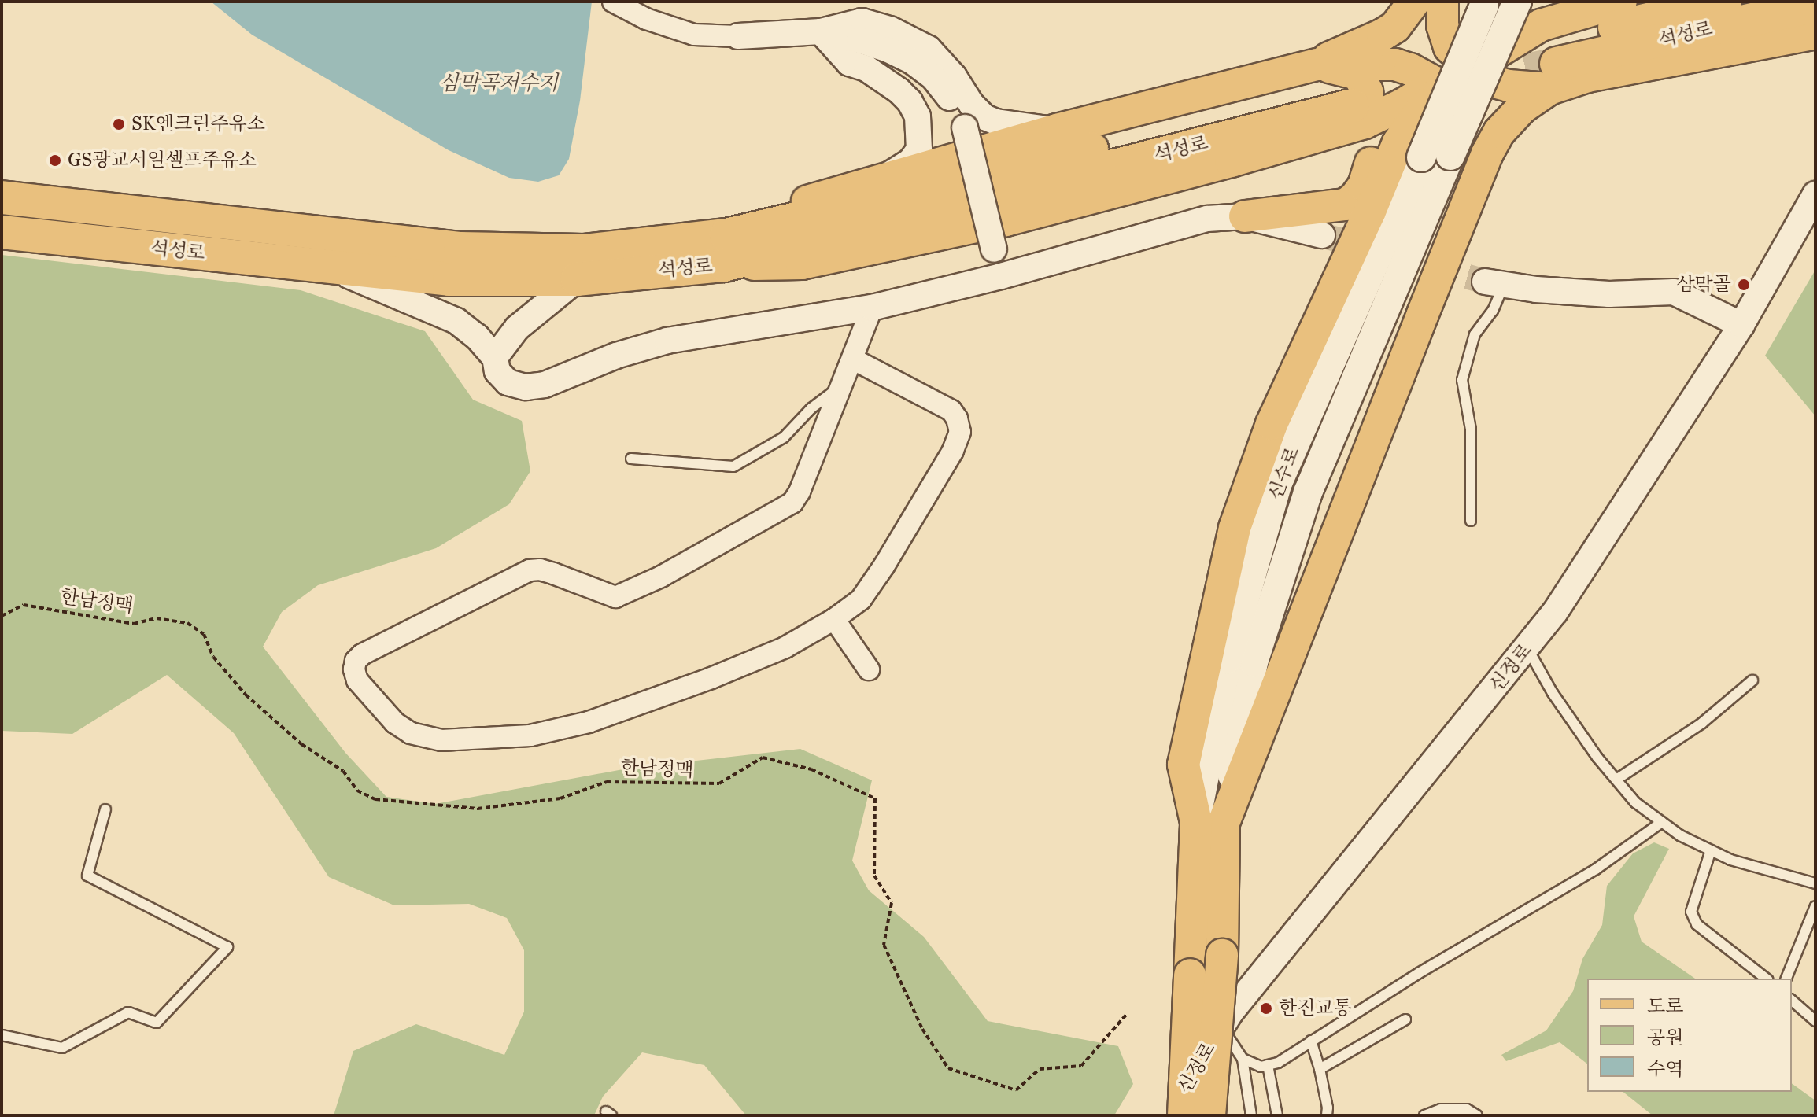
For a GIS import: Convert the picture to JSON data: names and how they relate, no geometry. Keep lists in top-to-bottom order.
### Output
{
  "streets": {
    "highway": ["석성로"],
    "main road": ["신수로"],
    "street": ["신정로"],
    "path": ["한남정맥"]
  },
  "water": ["삼막곡저수지"],
  "places": [
    "SK엔크린주유소",
    "GS광교서일셀프주유소",
    "삼막골",
    "한진교통"
  ],
  "legend": ["도로", "공원", "수역"]
}
